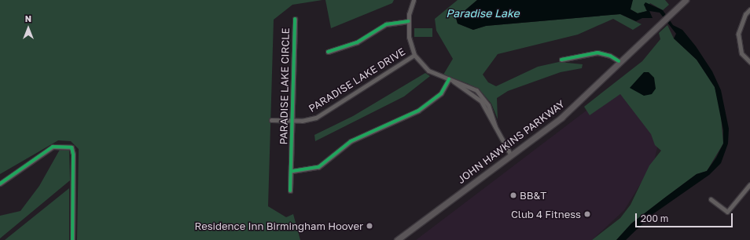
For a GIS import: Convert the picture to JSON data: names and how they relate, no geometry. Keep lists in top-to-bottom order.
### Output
{
  "streets": {
    "main road": ["JOHN HAWKINS PARKWAY"],
    "street": ["PARADISE LAKE DRIVE", "PARADISE LAKE CIRCLE"]
  },
  "crossings": [
    ["PARADISE LAKE DRIVE", "PARADISE LAKE CIRCLE"]
  ],
  "water": ["Paradise Lake"],
  "places": ["BB&T", "Club 4 Fitness", "Residence Inn Birmingham Hoover"],
  "scale_bar": "200 m",
  "north": "top"
}
